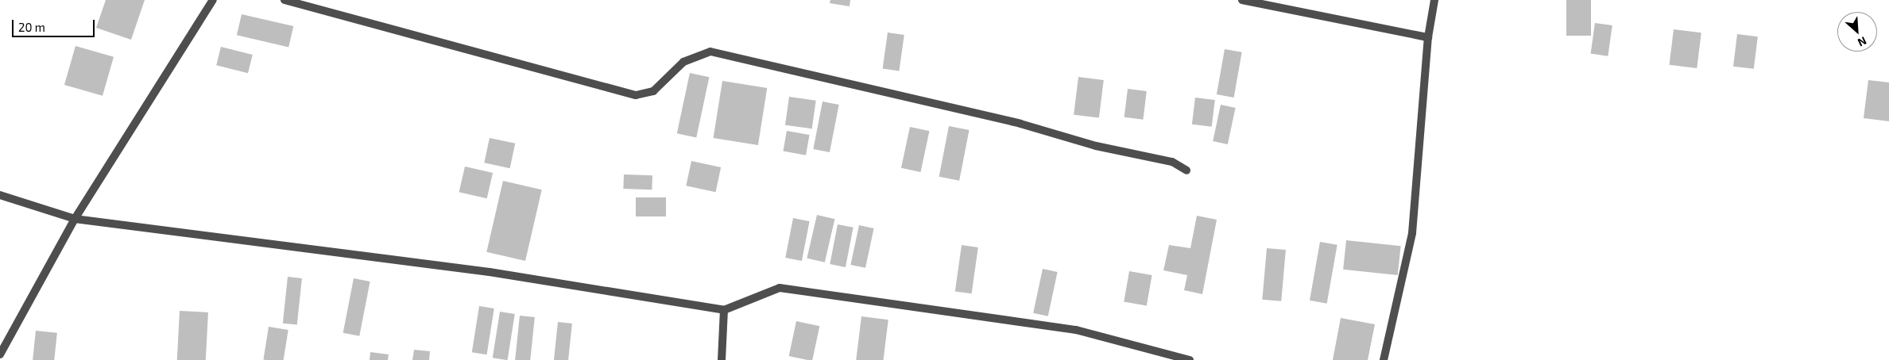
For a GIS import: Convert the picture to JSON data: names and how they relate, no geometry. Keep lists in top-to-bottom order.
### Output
{
  "scale_bar": "20 m",
  "north": "bottom right"
}
